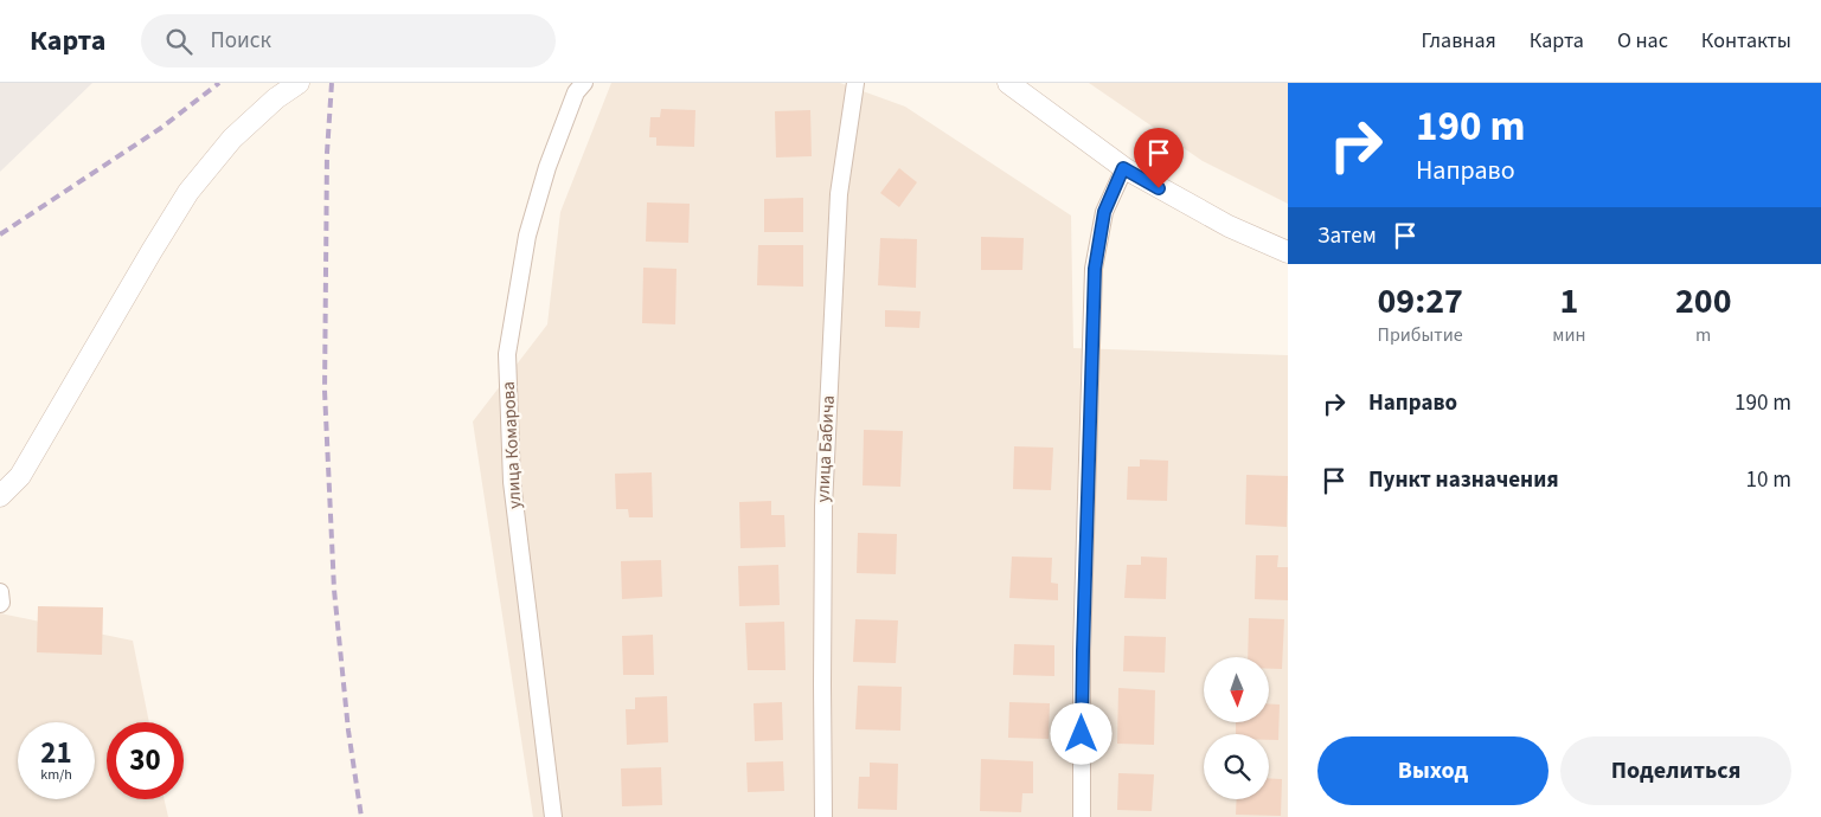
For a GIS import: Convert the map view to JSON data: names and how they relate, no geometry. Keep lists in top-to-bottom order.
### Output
{
  "streets": {
    "street": ["улица Комарова", "улица Бабича"]
  },
  "north": "bottom",
  "page": {
    "header": "Карта",
    "search": "Поиск",
    "nav": [
      "Главная",
      "Карта",
      "О нас",
      "Контакты"
    ],
    "turn": ["190 m", "Направо"],
    "then": "Затем",
    "eta": [
      "09:27",
      "Прибытие",
      "1",
      "мин",
      "200",
      "m"
    ],
    "list": [
      {
        "name": "Направо",
        "value": "190 m"
      },
      {
        "name": "Пункт назначения",
        "value": "10 m"
      }
    ],
    "speed": "21 km/h",
    "limit": "30",
    "buttons": ["Выход", "Поделиться"]
  }
}
